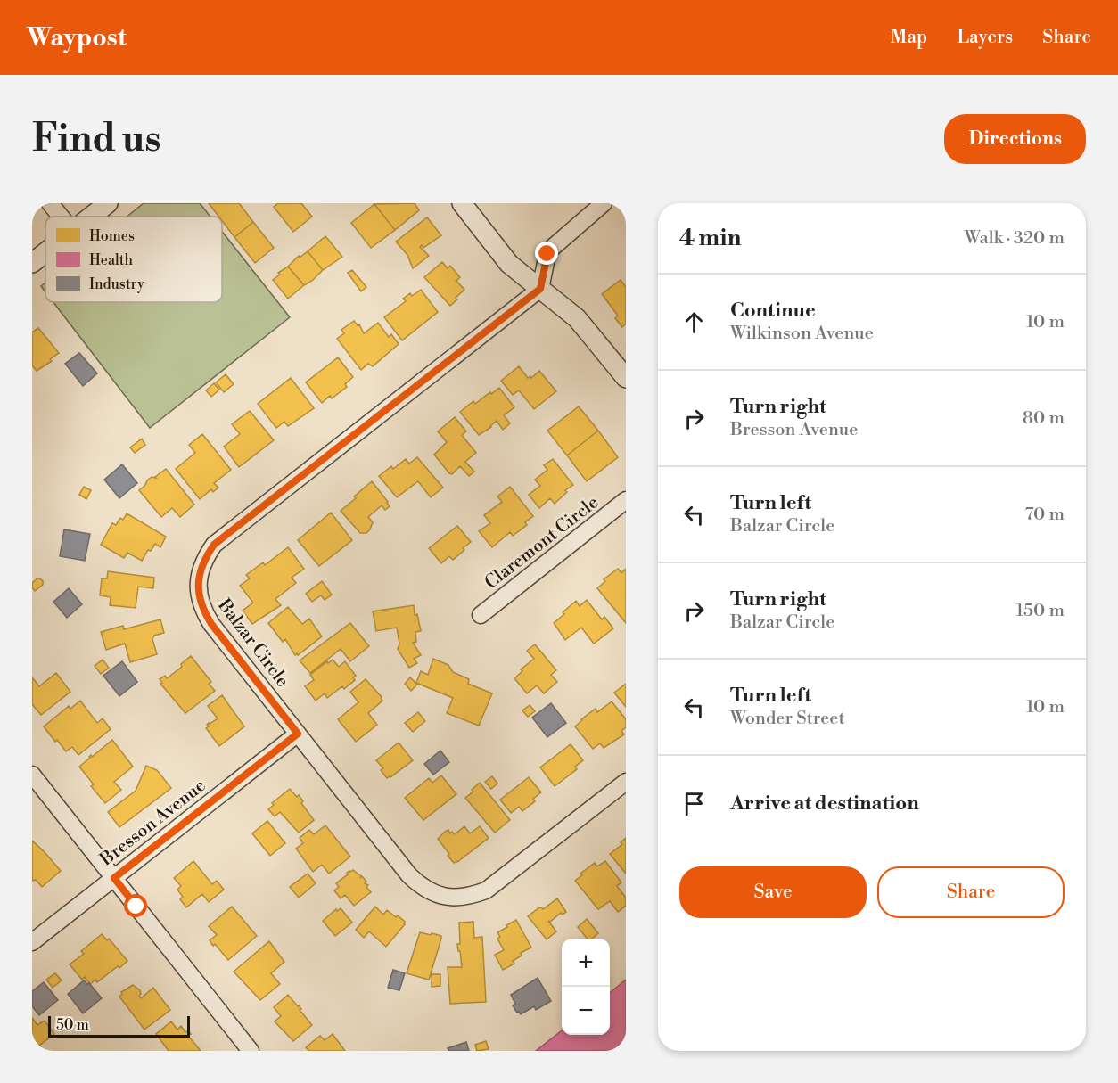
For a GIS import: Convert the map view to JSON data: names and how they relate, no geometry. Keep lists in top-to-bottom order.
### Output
{
  "streets": {
    "street": ["Claremont Circle", "Balzar Circle", "Bresson Avenue"]
  },
  "crossings": [
    ["Balzar Circle", "Bresson Avenue"]
  ],
  "legend": ["Homes", "Health", "Industry"],
  "scale_bar": "50 m",
  "page": {
    "header": "Waypost",
    "nav": ["Map", "Layers", "Share"],
    "buttons": [
      "Directions",
      ["Save", "Share"]
    ],
    "title": "Find us",
    "heading": ["4 min", "Walk · 320 m"],
    "list": [
      ["Continue", "Wilkinson Avenue", "10 m"],
      ["Turn right", "Bresson Avenue", "80 m"],
      ["Turn left", "Balzar Circle", "70 m"],
      ["Turn right", "Balzar Circle", "150 m"],
      ["Turn left", "Wonder Street", "10 m"],
      "Arrive at destination"
    ],
    "map_buttons": ["+", "−"],
    "scale": "50 m"
  }
}
